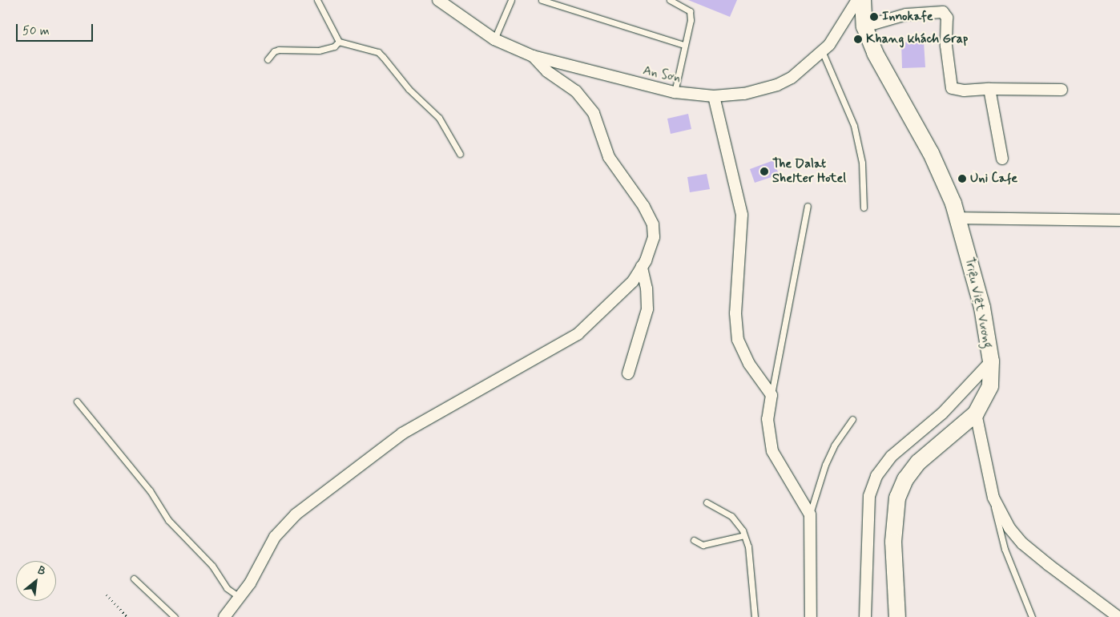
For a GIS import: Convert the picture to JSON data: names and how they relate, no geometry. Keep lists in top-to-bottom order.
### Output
{
  "streets": {
    "street": ["An Sơn", "Triệu Việt Vương"]
  },
  "places": [
    "Innokafe",
    "Khang khách Grap",
    "The Dalat Shelter Hotel",
    "Uni Cafe"
  ],
  "scale_bar": "50 m",
  "north": "top right"
}
